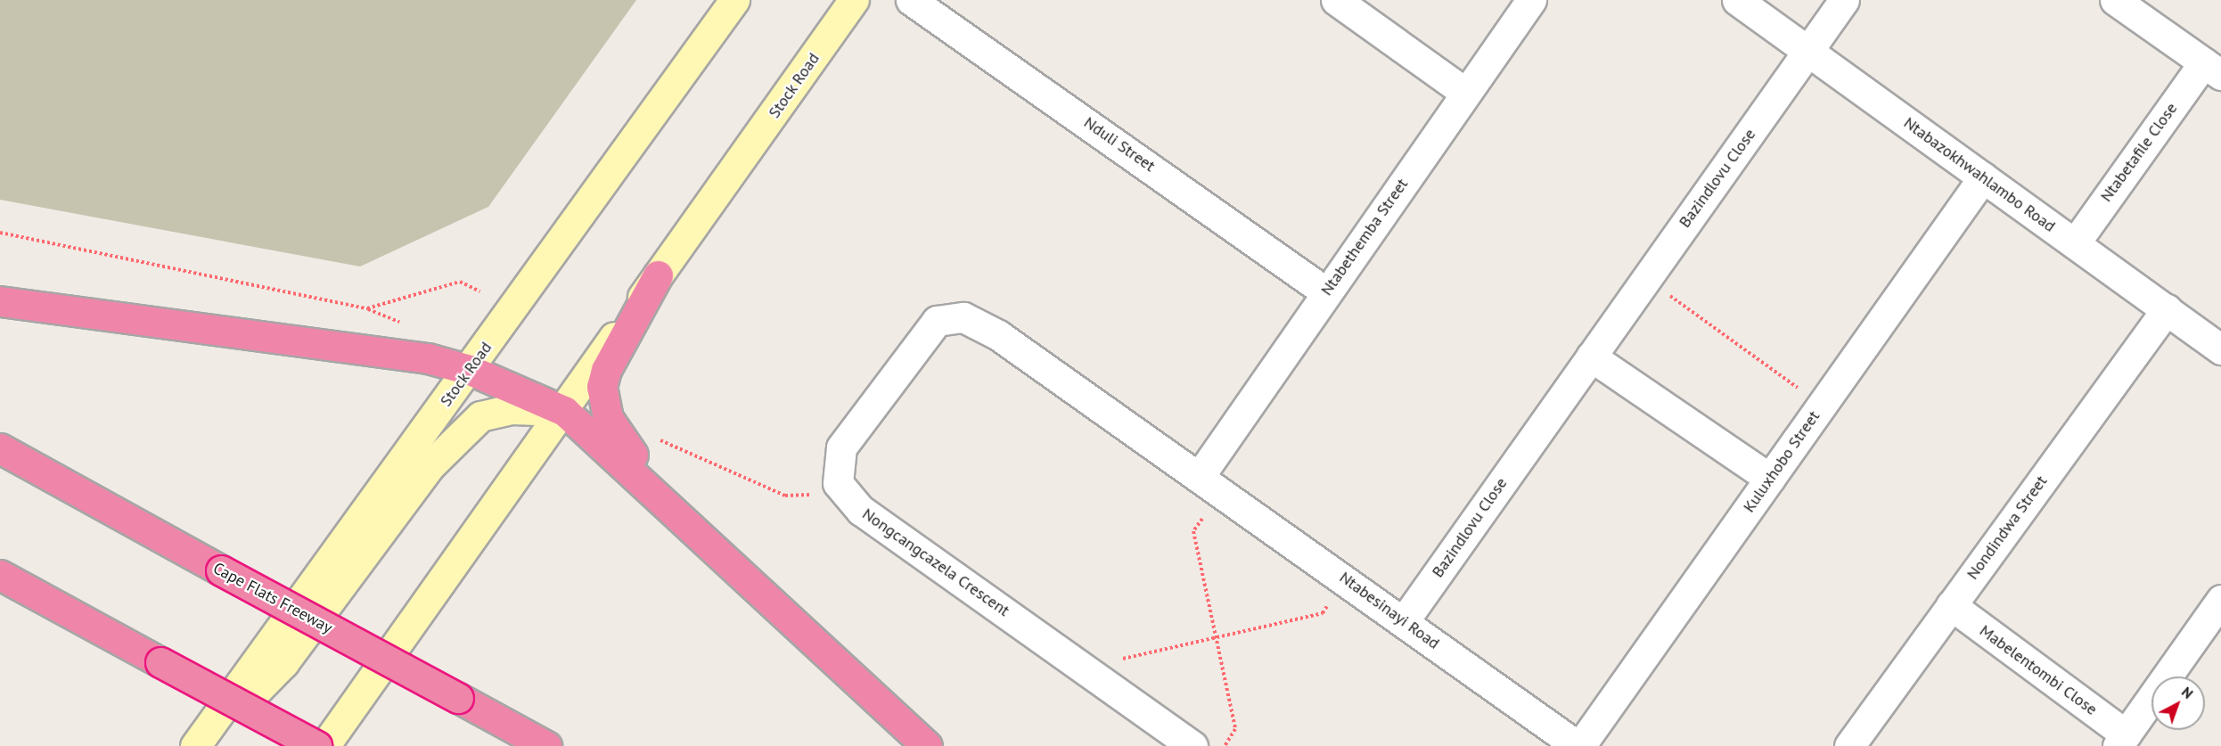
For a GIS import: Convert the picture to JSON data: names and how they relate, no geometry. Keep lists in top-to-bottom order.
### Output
{
  "streets": {
    "highway": ["Cape Flats Freeway"],
    "main road": ["Stock Road"],
    "street": [
      "Nduli Street",
      "Ntabetafile Close",
      "Ntabazokhwahlambo Road",
      "Bazindlovu Close",
      "Ntabethemba Street",
      "Kuluxhobo Street",
      "Nondindwa Street",
      "Nongcangcazela Crescent",
      "Ntabesinayi Road",
      "Mabelentombi Close"
    ]
  },
  "crossings": [
    ["Nduli Street", "Ntabethemba Street"],
    ["Ntabetafile Close", "Ntabazokhwahlambo Road"],
    ["Ntabazokhwahlambo Road", "Bazindlovu Close"],
    ["Ntabazokhwahlambo Road", "Kuluxhobo Street"],
    ["Ntabazokhwahlambo Road", "Nondindwa Street"],
    ["Bazindlovu Close", "Ntabesinayi Road"],
    ["Ntabethemba Street", "Ntabesinayi Road"],
    ["Kuluxhobo Street", "Ntabesinayi Road"],
    ["Nondindwa Street", "Mabelentombi Close"]
  ],
  "north": "top right"
}
